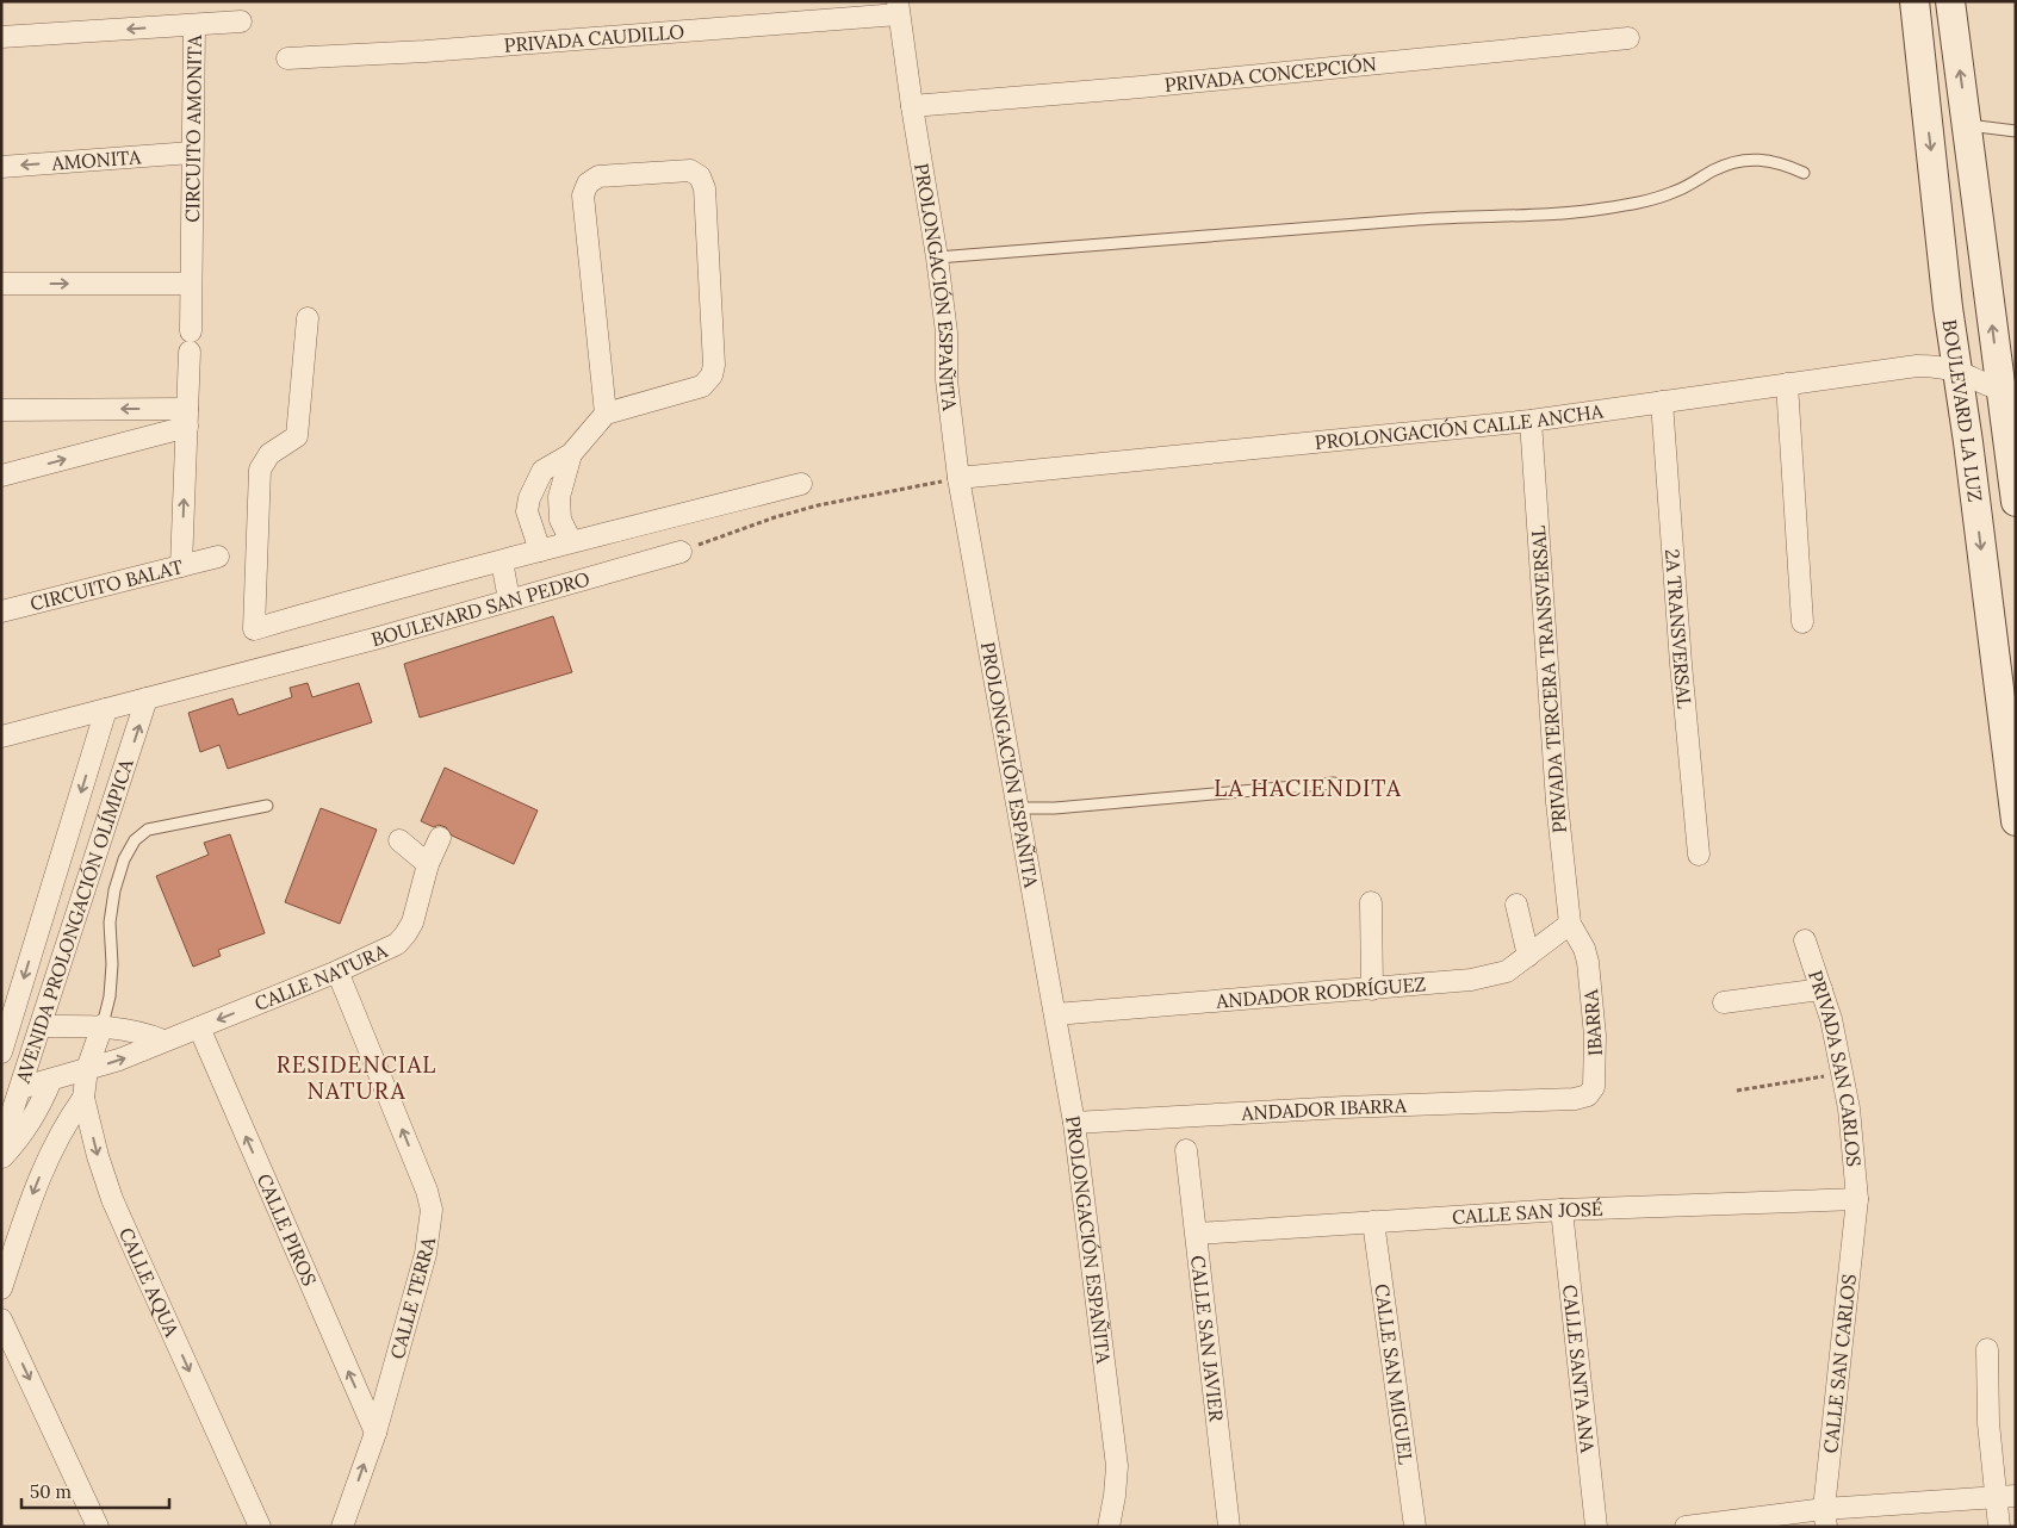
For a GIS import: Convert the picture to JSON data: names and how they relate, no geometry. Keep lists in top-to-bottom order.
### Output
{
  "streets": {
    "main road": ["BOULEVARD LA LUZ"],
    "street": [
      "PRIVADA CAUDILLO",
      "PRIVADA CONCEPCIÓN",
      "CIRCUITO AMONITA",
      "AMONITA",
      "PROLONGACIÓN ESPAÑITA",
      "PROLONGACIÓN CALLE ANCHA",
      "CIRCUITO BALAT",
      "BOULEVARD SAN PEDRO",
      "2A TRANSVERSAL",
      "PRIVADA TERCERA TRANSVERSAL",
      "AVENIDA PROLONGACIÓN OLÍMPICA",
      "CALLE NATURA",
      "ANDADOR RODRÍGUEZ",
      "IBARRA",
      "PRIVADA SAN CARLOS",
      "ANDADOR IBARRA",
      "CALLE SAN JOSÉ",
      "CALLE PIROS",
      "CALLE AQUA",
      "CALLE TERRA",
      "CALLE SAN JAVIER",
      "CALLE SAN CARLOS",
      "CALLE SANTA ANA",
      "CALLE SAN MIGUEL"
    ]
  },
  "crossings": [
    ["PRIVADA CAUDILLO", "PROLONGACIÓN ESPAÑITA"],
    ["PRIVADA CONCEPCIÓN", "PROLONGACIÓN ESPAÑITA"],
    ["CIRCUITO AMONITA", "AMONITA"],
    ["CIRCUITO AMONITA", "CIRCUITO BALAT"],
    ["PROLONGACIÓN ESPAÑITA", "PROLONGACIÓN CALLE ANCHA"],
    ["PROLONGACIÓN ESPAÑITA", "ANDADOR RODRÍGUEZ"],
    ["PROLONGACIÓN ESPAÑITA", "ANDADOR IBARRA"],
    ["BOULEVARD LA LUZ", "PROLONGACIÓN CALLE ANCHA"],
    ["PROLONGACIÓN CALLE ANCHA", "2A TRANSVERSAL"],
    ["PROLONGACIÓN CALLE ANCHA", "PRIVADA TERCERA TRANSVERSAL"],
    ["BOULEVARD SAN PEDRO", "AVENIDA PROLONGACIÓN OLÍMPICA"],
    ["PRIVADA TERCERA TRANSVERSAL", "ANDADOR RODRÍGUEZ"],
    ["PRIVADA TERCERA TRANSVERSAL", "IBARRA"],
    ["AVENIDA PROLONGACIÓN OLÍMPICA", "CALLE NATURA"],
    ["CALLE NATURA", "CALLE PIROS"],
    ["CALLE NATURA", "CALLE AQUA"],
    ["CALLE NATURA", "CALLE TERRA"],
    ["ANDADOR RODRÍGUEZ", "IBARRA"],
    ["IBARRA", "ANDADOR IBARRA"],
    ["PRIVADA SAN CARLOS", "CALLE SAN JOSÉ"],
    ["PRIVADA SAN CARLOS", "CALLE SAN CARLOS"],
    ["CALLE SAN JOSÉ", "CALLE SAN JAVIER"],
    ["CALLE SAN JOSÉ", "CALLE SAN CARLOS"],
    ["CALLE SAN JOSÉ", "CALLE SANTA ANA"],
    ["CALLE SAN JOSÉ", "CALLE SAN MIGUEL"],
    ["CALLE PIROS", "CALLE TERRA"]
  ],
  "one_way": [
    "CIRCUITO AMONITA",
    "CIRCUITO BALAT",
    "CALLE PIROS",
    "CALLE TERRA"
  ],
  "districts": ["LA HACIENDITA", "RESIDENCIAL NATURA"],
  "scale_bar": "50 m"
}
